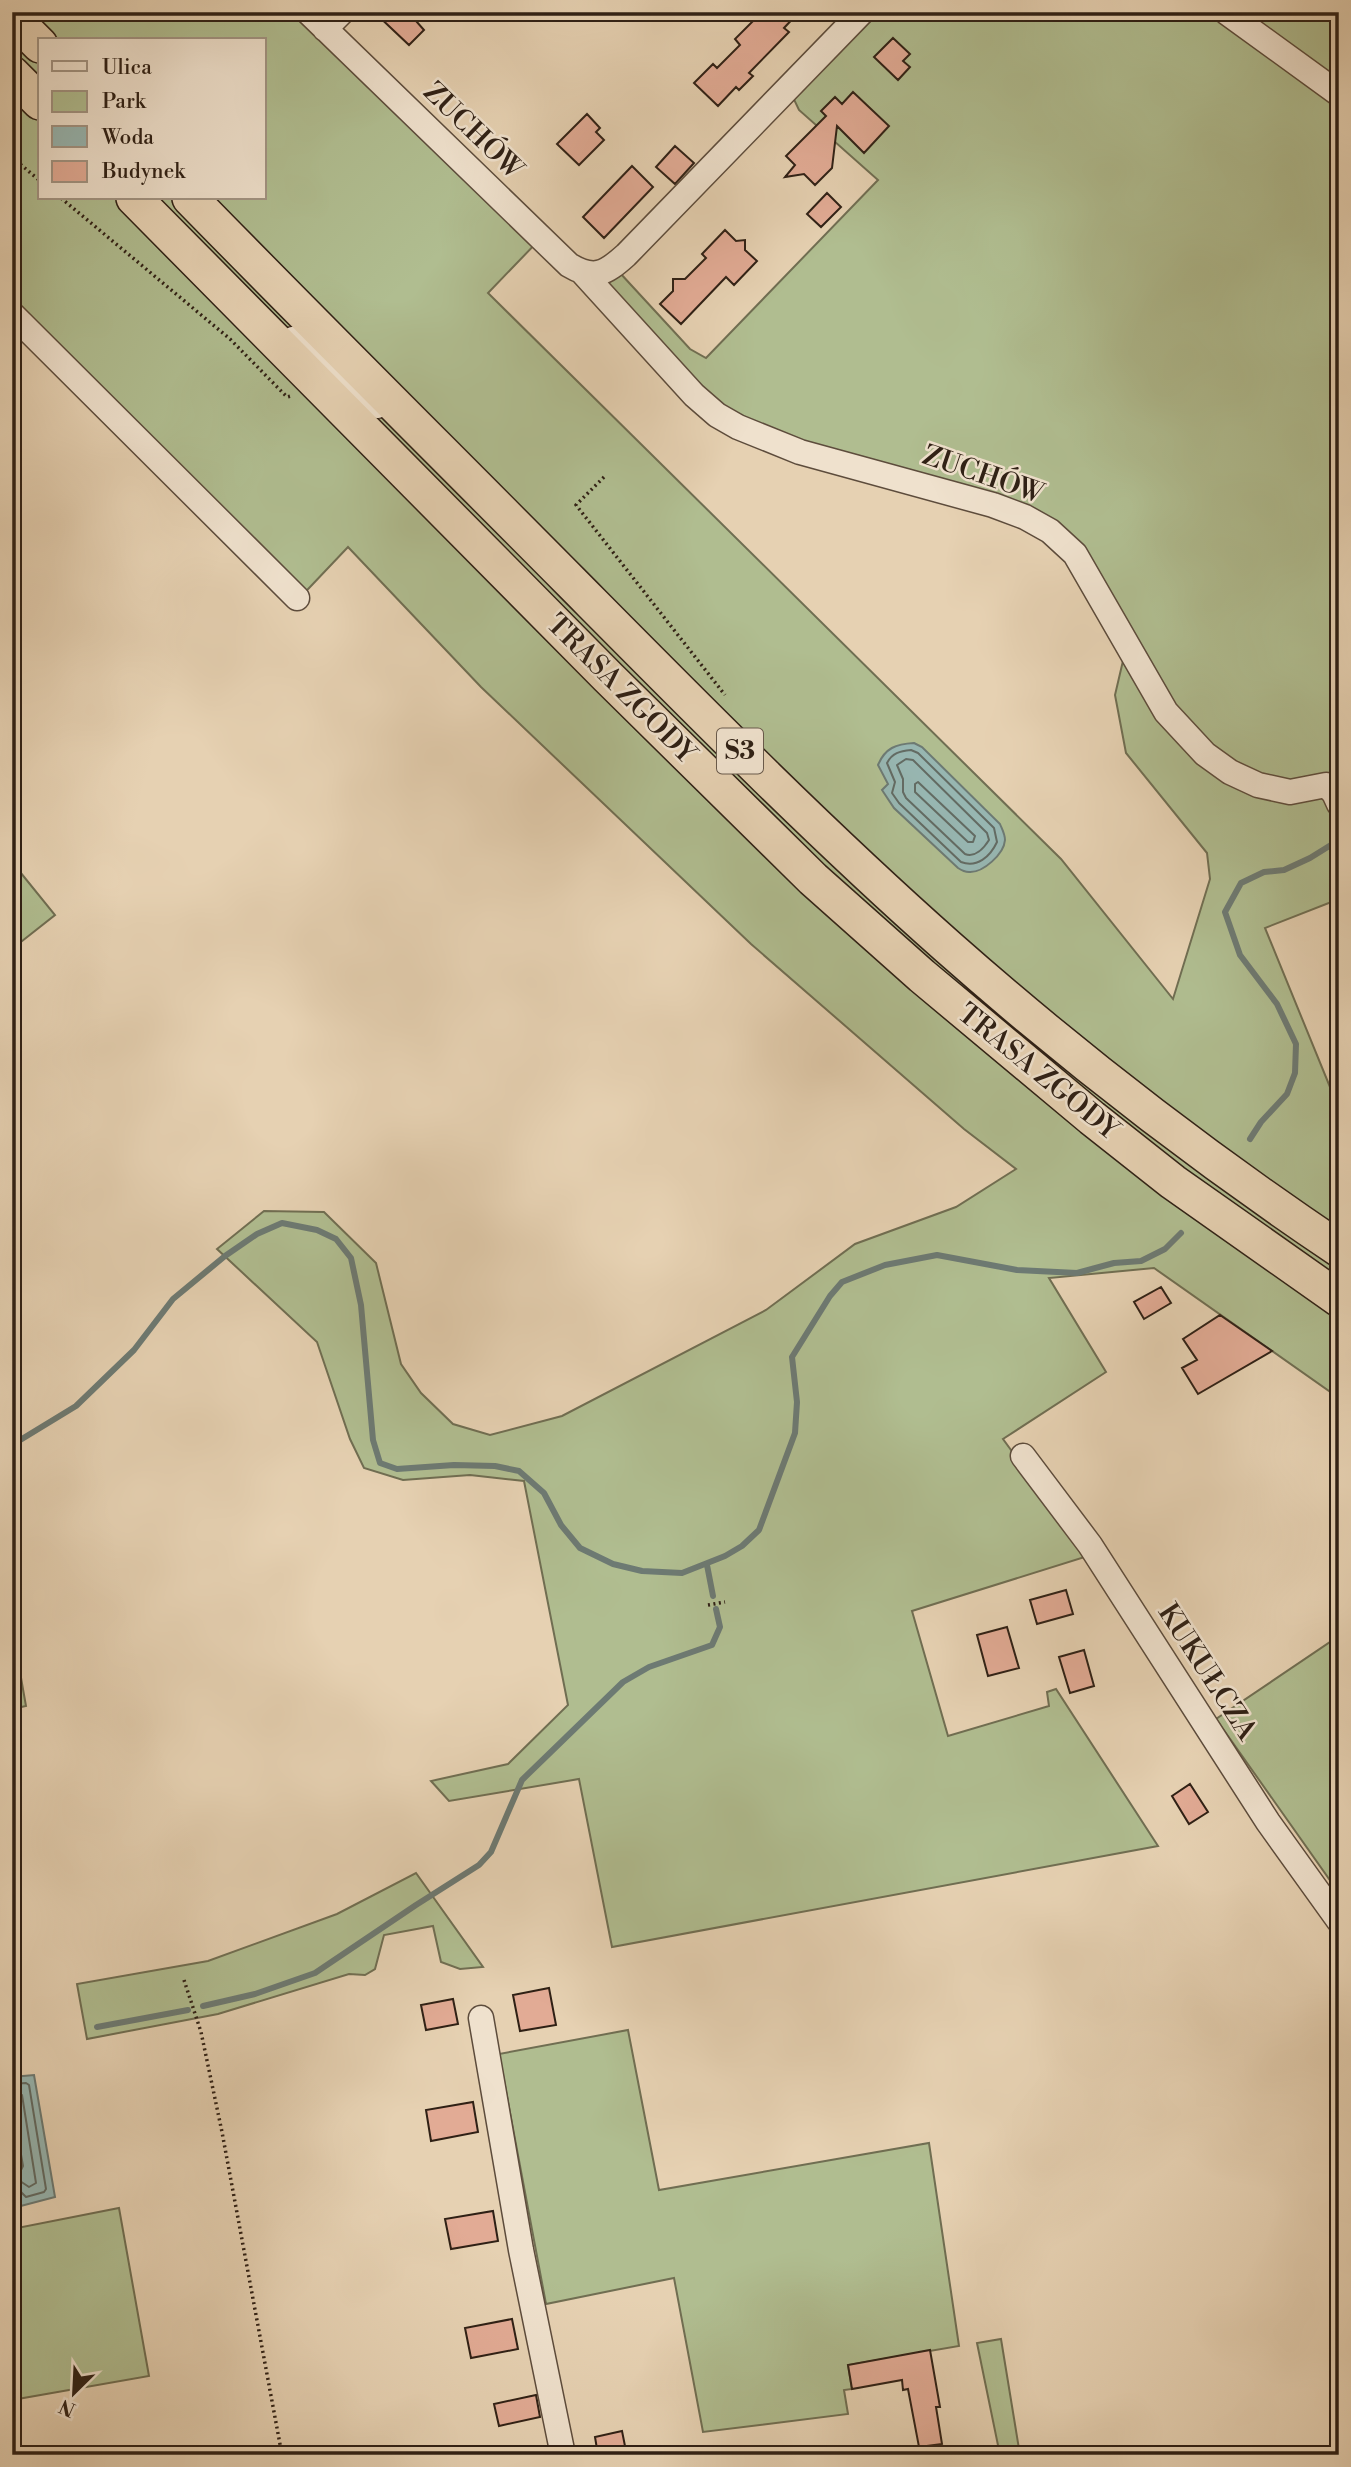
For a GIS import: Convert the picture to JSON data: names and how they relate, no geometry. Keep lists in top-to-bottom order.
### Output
{
  "streets": {
    "highway": ["TRASA ZGODY", "S3"],
    "street": ["ZUCHÓW", "KUKUŁCZA"]
  },
  "legend": [
    "Ulica",
    "Park",
    "Woda",
    "Budynek"
  ],
  "north": "bottom left"
}
